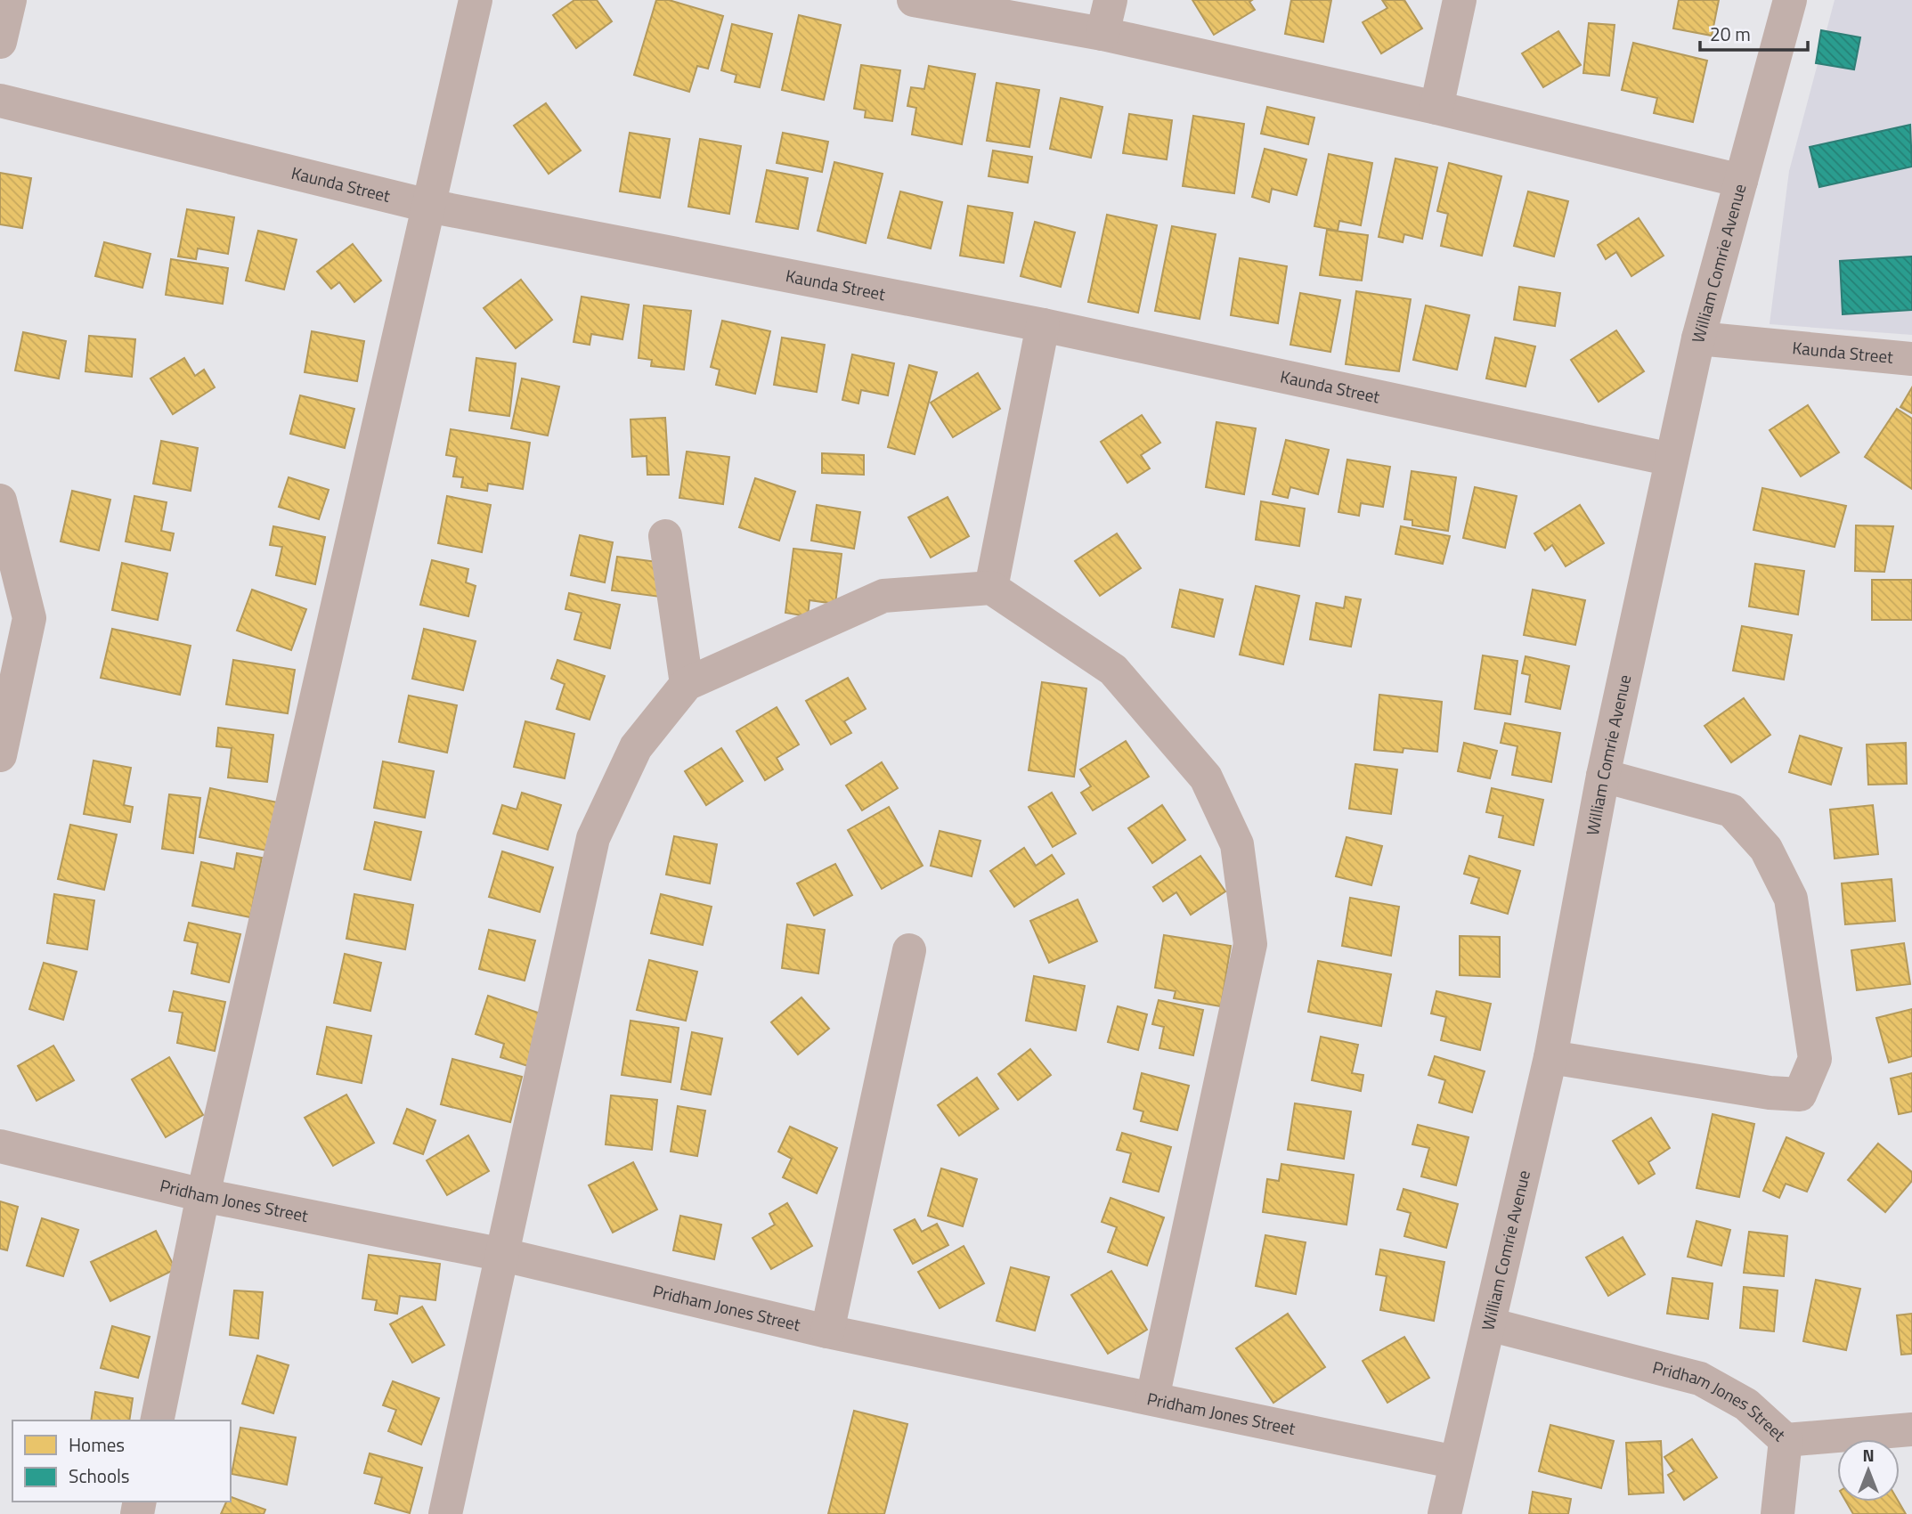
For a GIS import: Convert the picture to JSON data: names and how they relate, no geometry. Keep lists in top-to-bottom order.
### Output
{
  "streets": {
    "street": ["Kaunda Street", "William Comrie Avenue", "Pridham Jones Street"]
  },
  "crossings": [
    ["Kaunda Street", "William Comrie Avenue"],
    ["William Comrie Avenue", "Pridham Jones Street"]
  ],
  "legend": ["Homes", "Schools"],
  "scale_bar": "20 m",
  "north": "top"
}
